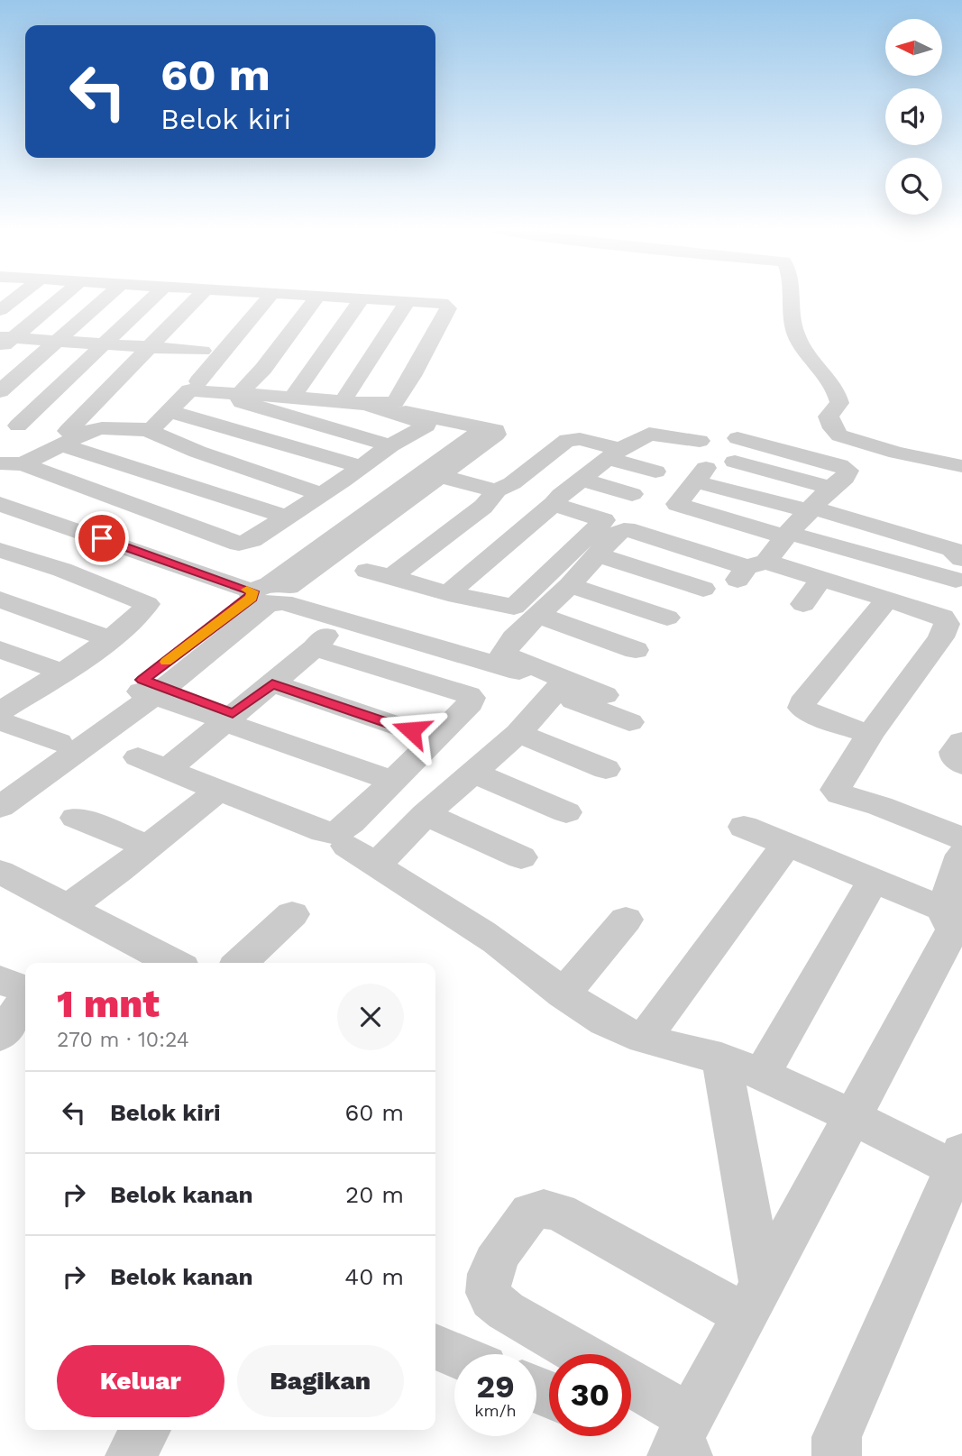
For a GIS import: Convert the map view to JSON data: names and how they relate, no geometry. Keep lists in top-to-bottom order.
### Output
{
  "north": "left",
  "page": {
    "turn": ["60 m", "Belok kiri"],
    "heading": ["1 mnt", "270 m · 10:24"],
    "list": [
      {
        "name": "Belok kiri",
        "value": "60 m"
      },
      {
        "name": "Belok kanan",
        "value": "20 m"
      },
      {
        "name": "Belok kanan",
        "value": "40 m"
      }
    ],
    "buttons": ["Keluar", "Bagikan"],
    "speed": "29 km/h",
    "limit": "30"
  }
}
